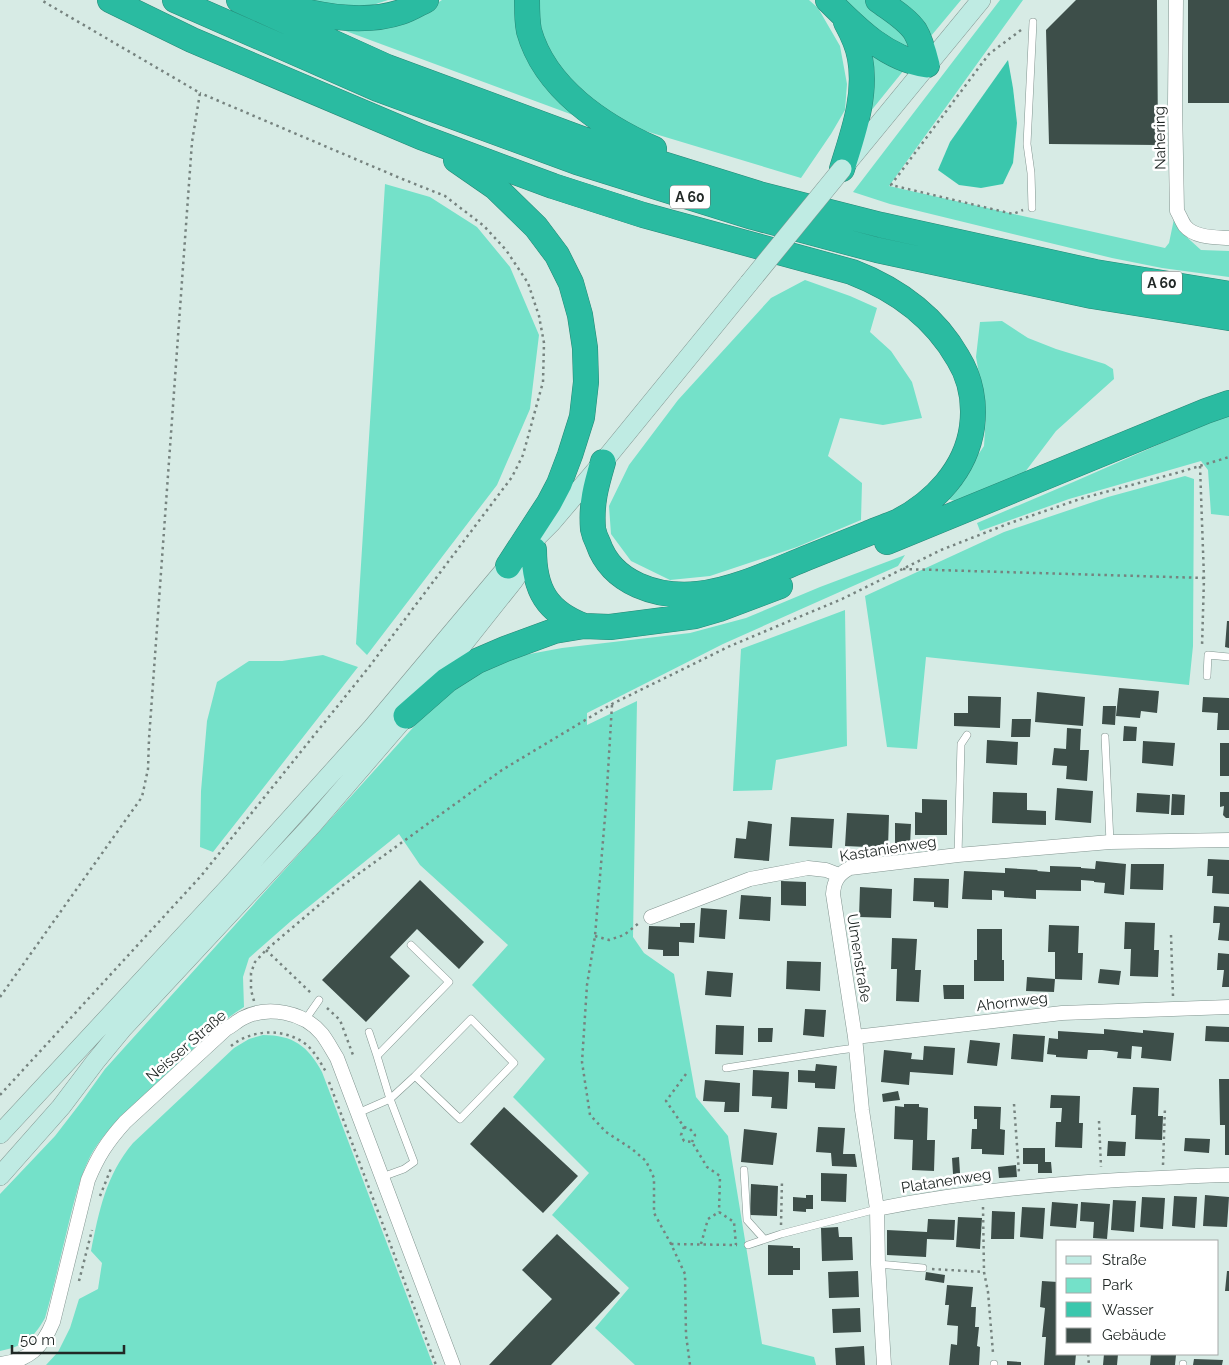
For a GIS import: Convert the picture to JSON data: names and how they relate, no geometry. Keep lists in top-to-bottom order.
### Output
{
  "streets": {
    "highway": ["A 60"],
    "street": [
      "Nahering",
      "Kastanienweg",
      "Ulmenstraße",
      "Ahornweg",
      "Neisser Straße",
      "Platanenweg"
    ]
  },
  "crossings": [
    ["Kastanienweg", "Ulmenstraße"],
    ["Ulmenstraße", "Ahornweg"],
    ["Ulmenstraße", "Platanenweg"]
  ],
  "legend": [
    "Straße",
    "Park",
    "Wasser",
    "Gebäude"
  ],
  "scale_bar": "50 m"
}
